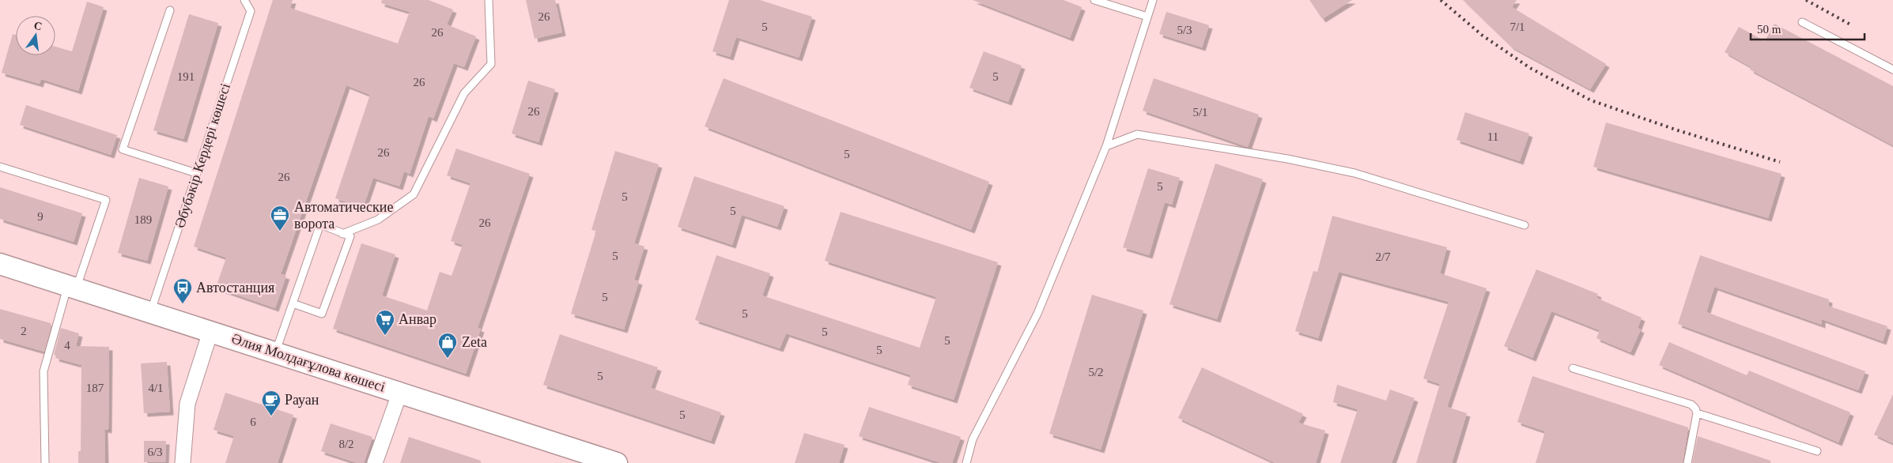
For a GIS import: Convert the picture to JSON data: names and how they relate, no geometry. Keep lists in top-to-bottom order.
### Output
{
  "streets": {
    "main road": ["Әлия Молдағұлова көшесі"],
    "lane": ["Әбубәкір Кердері көшесі"]
  },
  "crossings": [
    ["Әбубәкір Кердері көшесі", "Әлия Молдағұлова көшесі"]
  ],
  "places": {
    "office": ["Автоматические ворота"],
    "bus stop": ["Автостанция"],
    "supermarket": ["Анвар"],
    "shop": ["Zeta"],
    "cafe": ["Рауан"]
  },
  "house_numbers": [
    "26",
    "5",
    "7/1",
    "5/3",
    "26",
    "191",
    "5",
    "26",
    "26",
    "5/1",
    "11",
    "26",
    "5",
    "26",
    "5",
    "5",
    "5",
    "9",
    "189",
    "26",
    "5",
    "2/7",
    "5",
    "5",
    "2",
    "5",
    "5",
    "4",
    "5",
    "5/2",
    "5",
    "187",
    "4/1",
    "5",
    "6",
    "8/2",
    "6/3"
  ],
  "scale_bar": "50 m",
  "north": "top"
}
